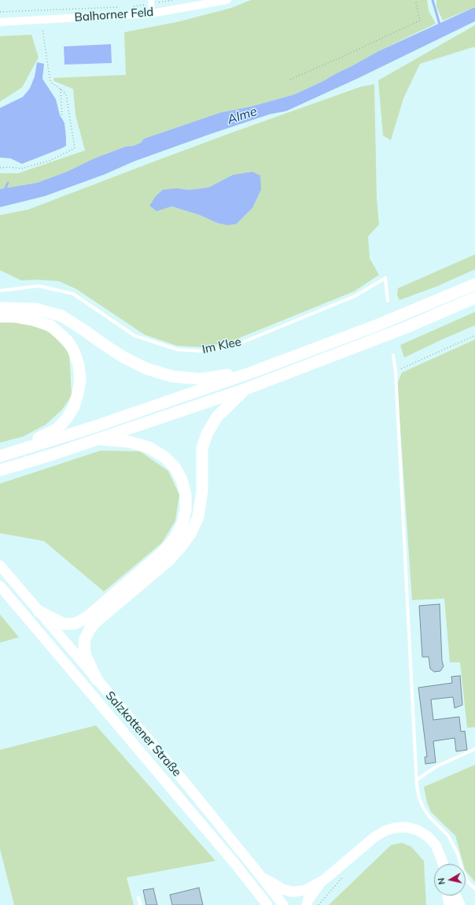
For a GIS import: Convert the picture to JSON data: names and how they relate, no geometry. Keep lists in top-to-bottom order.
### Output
{
  "streets": {
    "highway": ["Salzkottener Straße"],
    "street": ["Balhorner Feld"],
    "lane": ["Im Klee"]
  },
  "water": ["Alme"],
  "north": "left"
}
